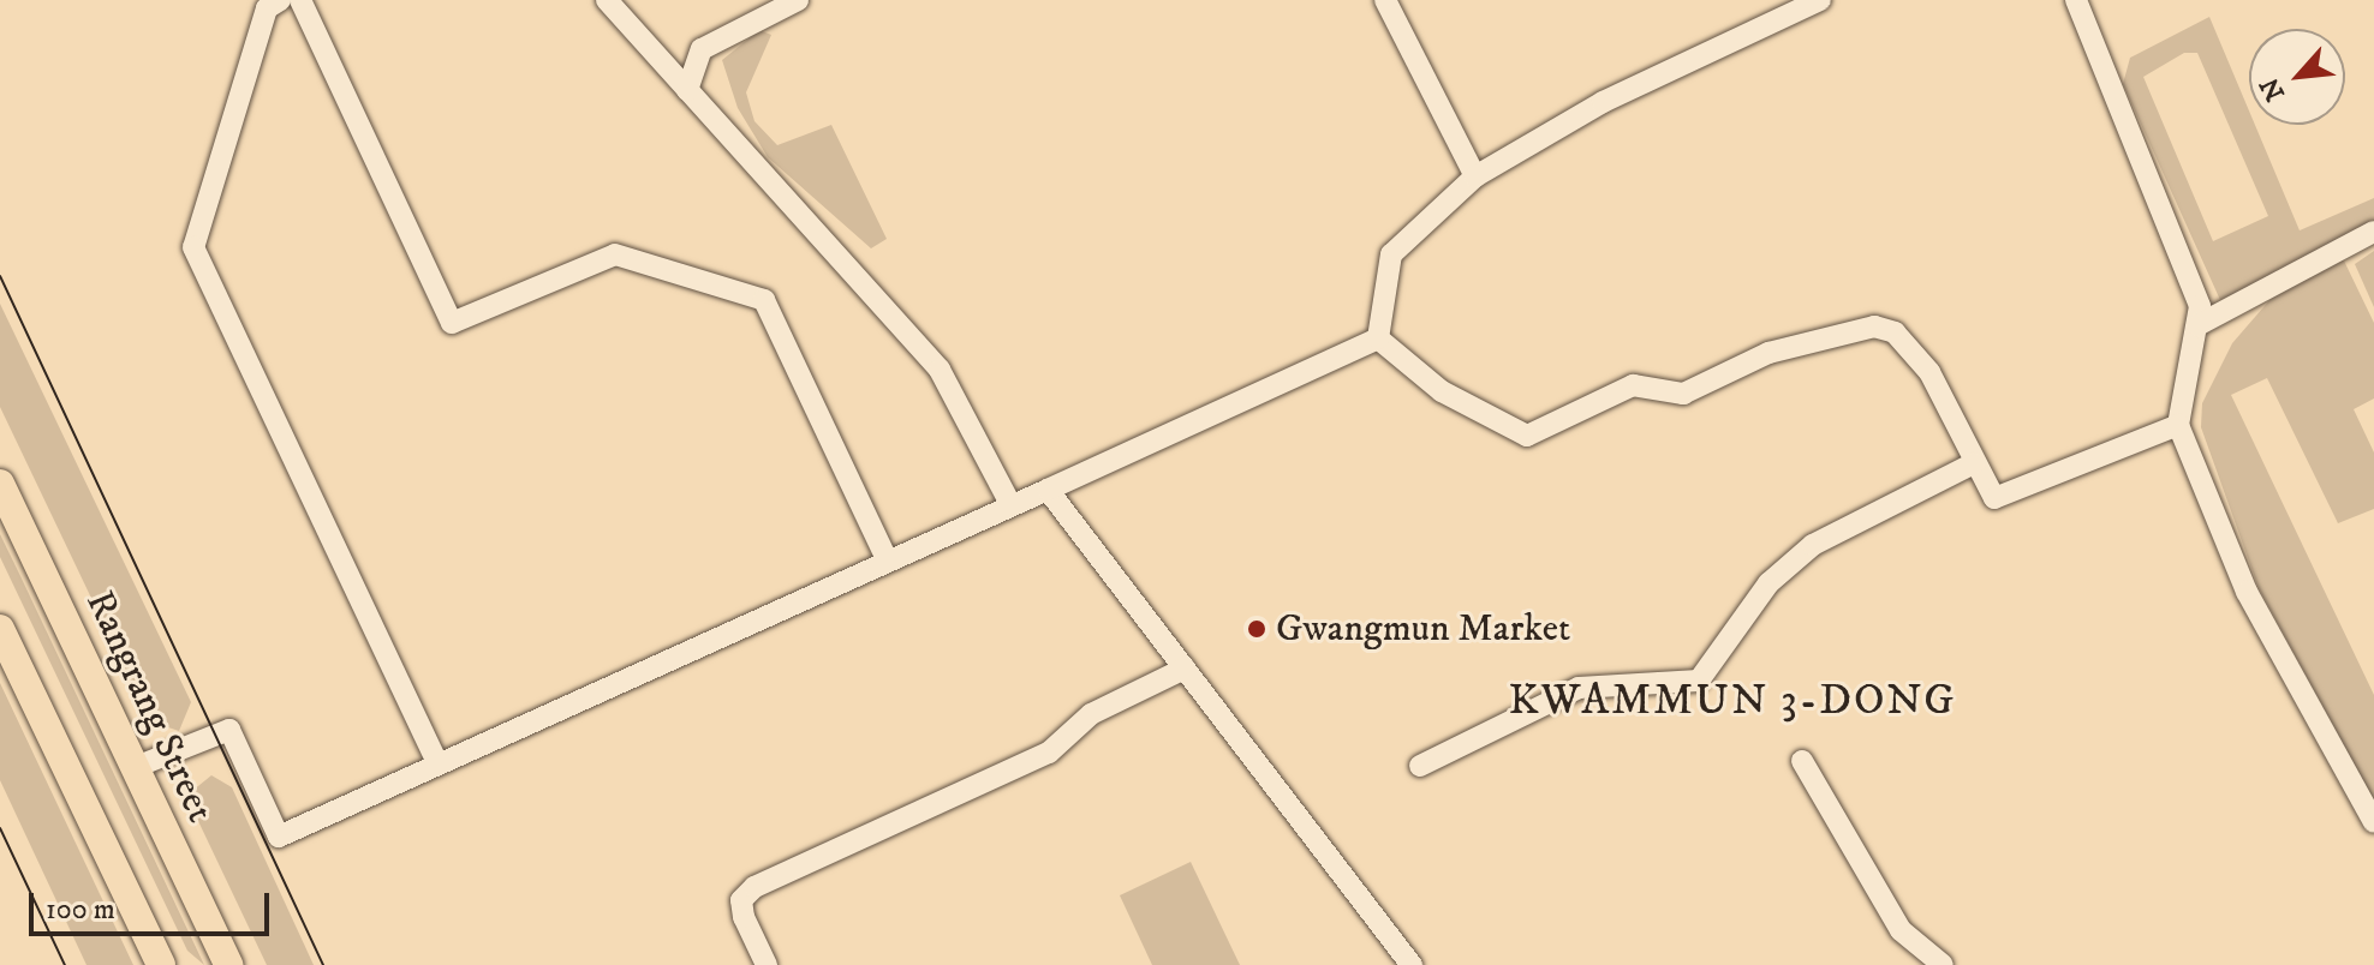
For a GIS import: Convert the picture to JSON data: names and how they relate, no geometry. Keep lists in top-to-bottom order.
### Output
{
  "streets": {
    "main road": ["Rangrang Street"]
  },
  "districts": ["KWAMMUN 3-DONG"],
  "places": ["Gwangmun Market"],
  "scale_bar": "100 m",
  "north": "bottom left"
}
